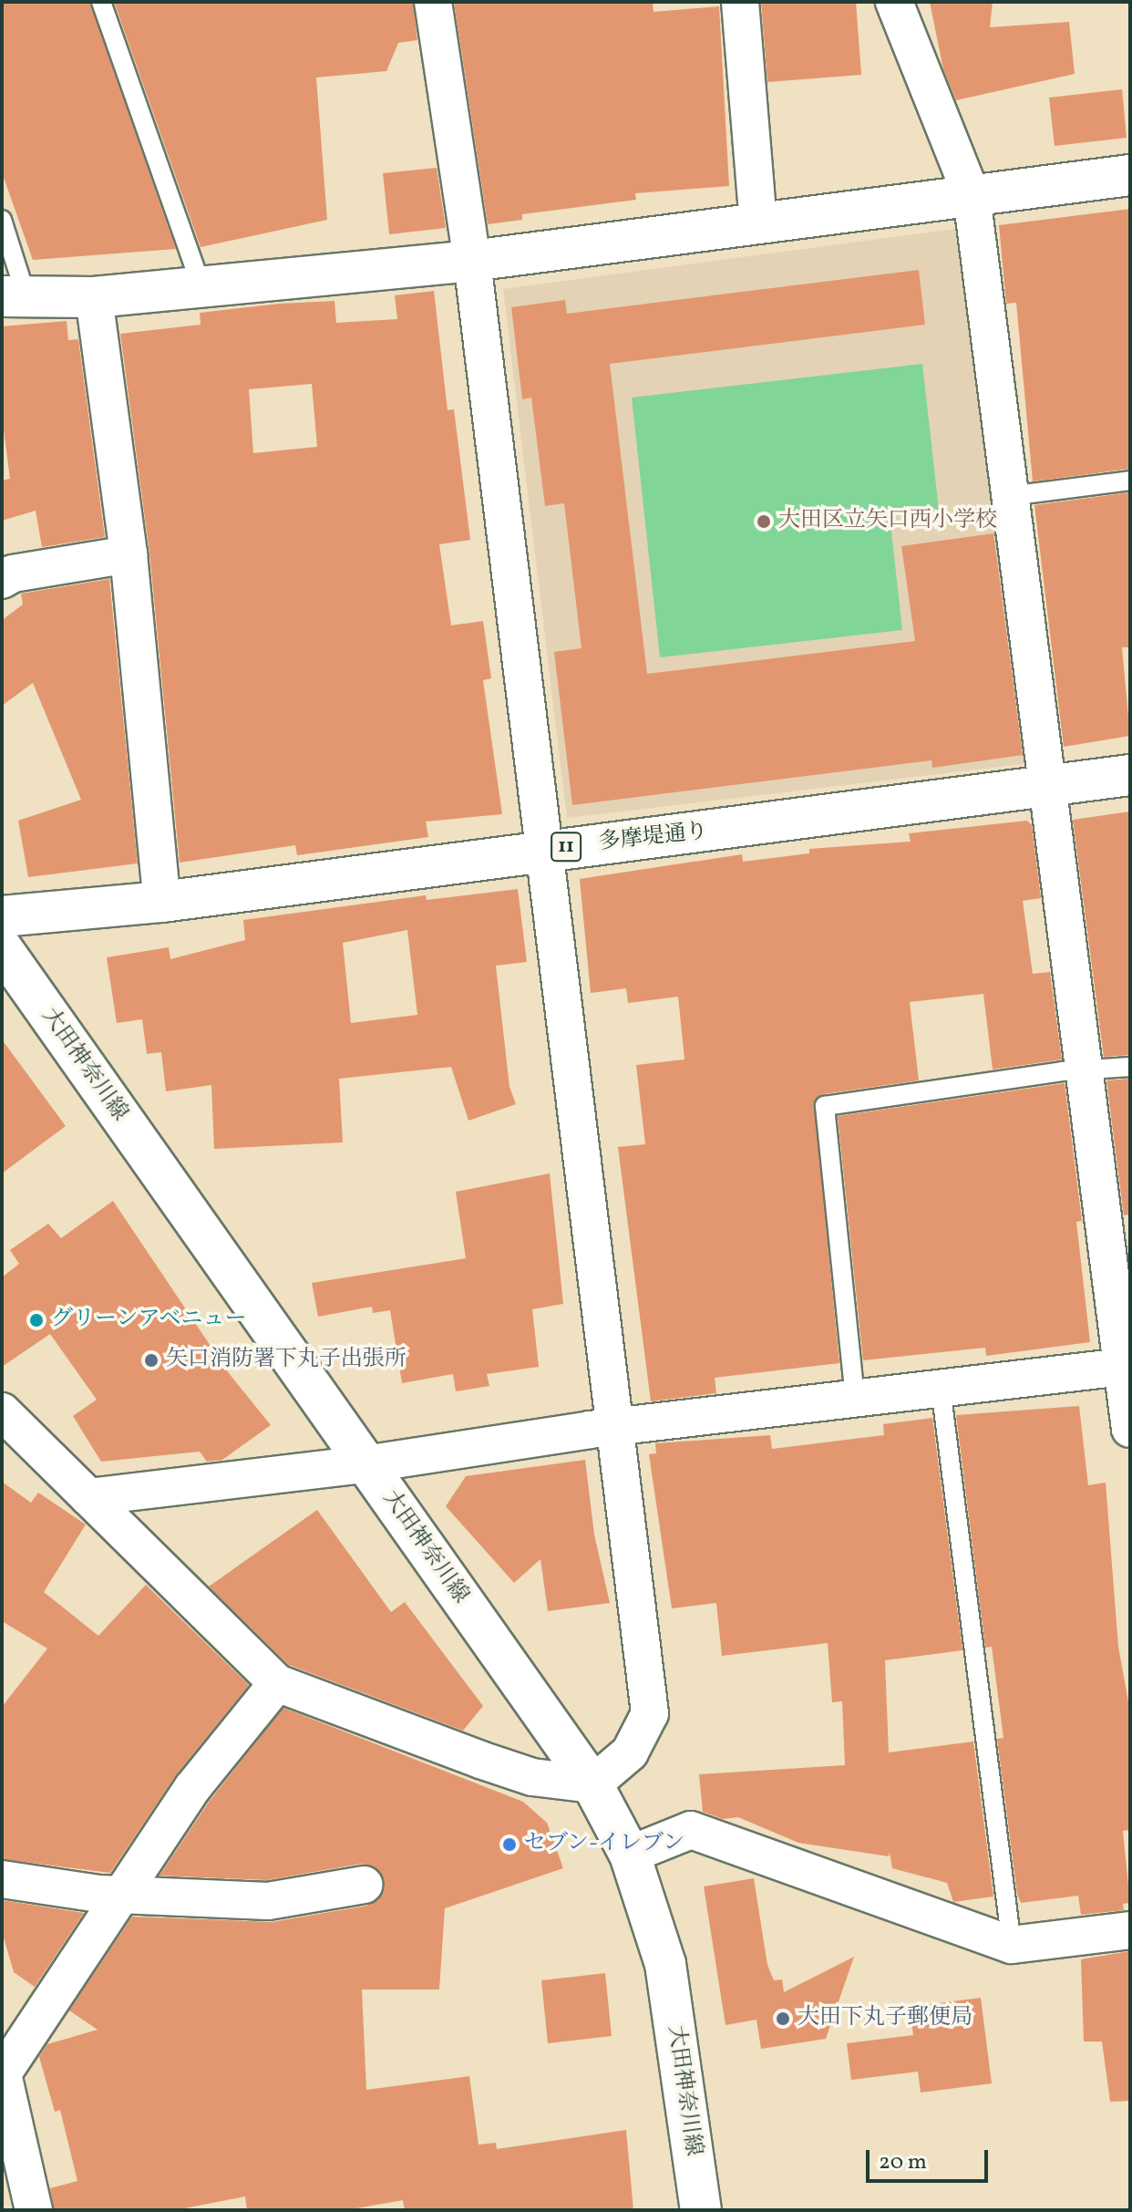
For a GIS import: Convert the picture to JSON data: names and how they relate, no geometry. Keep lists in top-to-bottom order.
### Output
{
  "streets": {
    "main road": ["多摩堤通り", "11", "大田神奈川線"]
  },
  "places": [
    "大田区立矢口西小学校",
    "グリーンアベニュー",
    "矢口消防署下丸子出張所",
    "セブン-イレブン",
    "大田下丸子郵便局"
  ],
  "scale_bar": "20 m"
}
